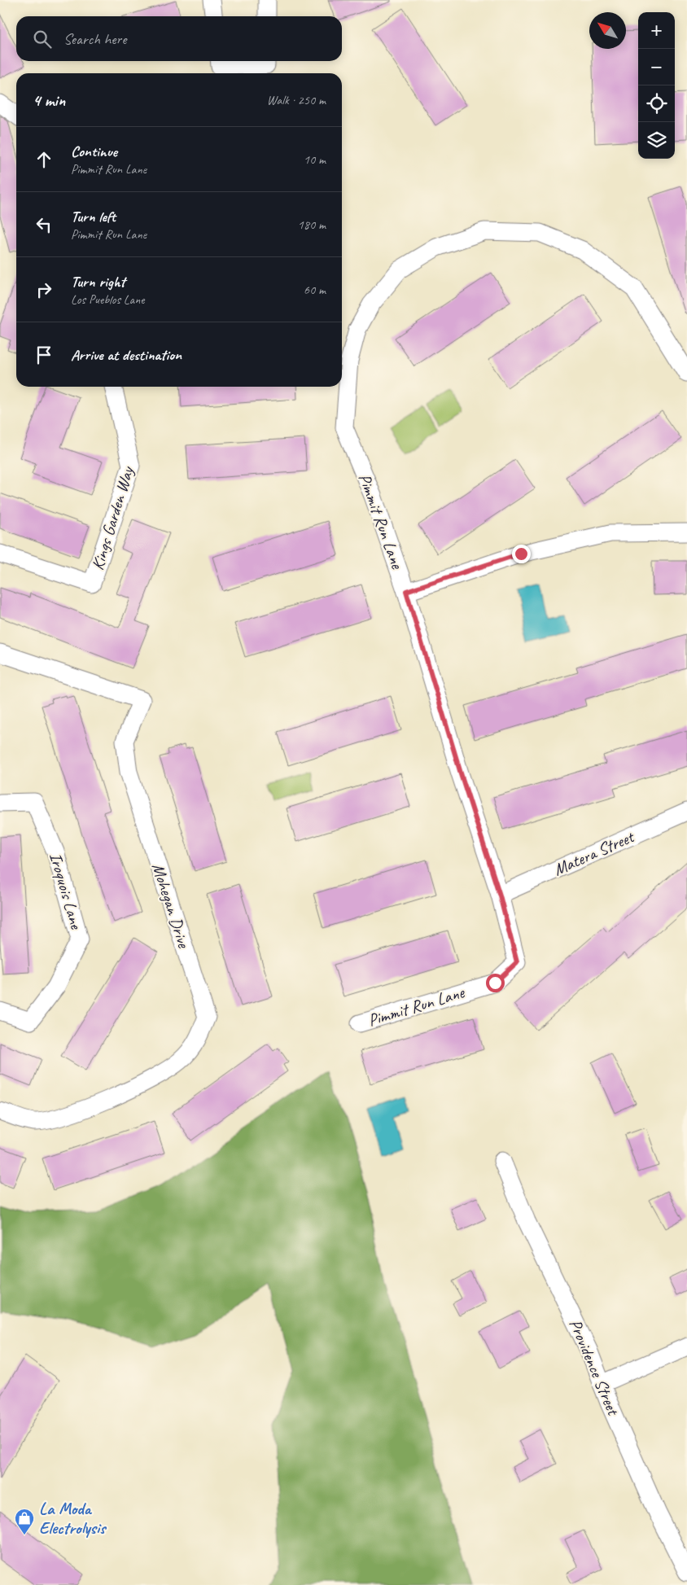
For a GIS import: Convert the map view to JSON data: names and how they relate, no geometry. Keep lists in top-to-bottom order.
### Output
{
  "streets": {
    "street": [
      "Kings Garden Way",
      "Pimmit Run Lane",
      "Matera Street",
      "Iroquois Lane",
      "Mohegan Drive",
      "Providence Street"
    ]
  },
  "crossings": [
    ["Pimmit Run Lane", "Matera Street"]
  ],
  "places": {
    "shop": ["La Moda Electrolysis"]
  },
  "north": "top left",
  "page": {
    "map_buttons": ["+", "−"],
    "search": "Search here",
    "heading": ["4 min", "Walk · 250 m"],
    "list": [
      ["Continue", "Pimmit Run Lane", "10 m"],
      ["Turn left", "Pimmit Run Lane", "180 m"],
      ["Turn right", "Los Pueblos Lane", "60 m"],
      "Arrive at destination"
    ]
  }
}
